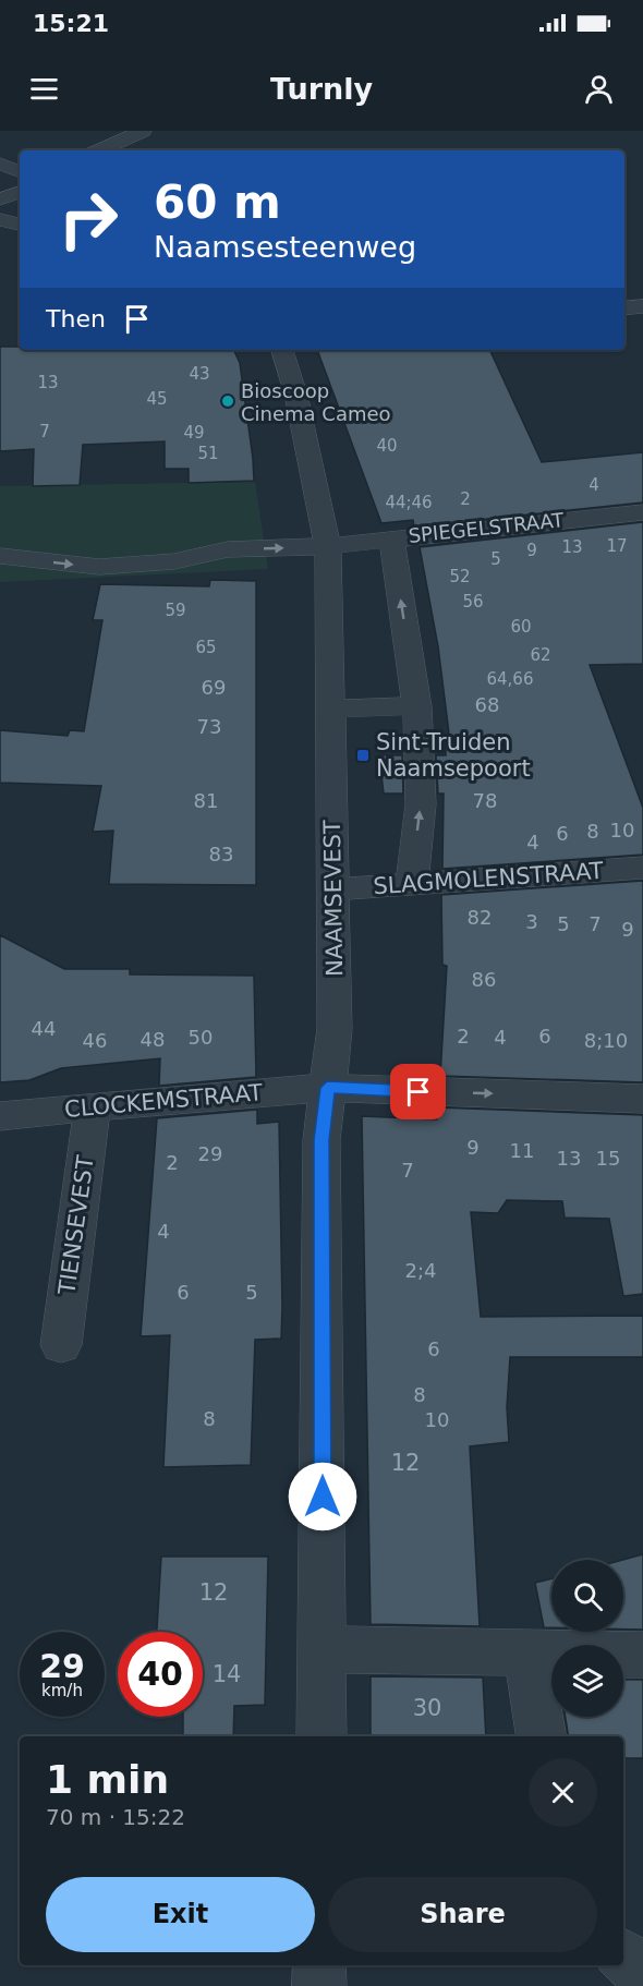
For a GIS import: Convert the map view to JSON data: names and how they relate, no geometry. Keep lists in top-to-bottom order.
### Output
{
  "streets": {
    "street": [
      "SPIEGELSTRAAT",
      "SLAGMOLENSTRAAT",
      "NAAMSEVEST",
      "CLOCKEMSTRAAT",
      "TIENSEVEST"
    ]
  },
  "crossings": [
    ["SPIEGELSTRAAT", "NAAMSEVEST"],
    ["SLAGMOLENSTRAAT", "NAAMSEVEST"],
    ["NAAMSEVEST", "CLOCKEMSTRAAT"],
    ["CLOCKEMSTRAAT", "TIENSEVEST"]
  ],
  "one_way": ["SPIEGELSTRAAT", "CLOCKEMSTRAAT"],
  "places": {
    "other": ["Bioscoop Cinema Cameo"],
    "transit": ["Sint-Truiden Naamsepoort"]
  },
  "house_numbers": [
    "43",
    "13",
    "45",
    "7",
    "49",
    "40",
    "51",
    "4",
    "2",
    "44;46",
    "17",
    "13",
    "9",
    "5",
    "52",
    "56",
    "59",
    "60",
    "65",
    "62",
    "64,66",
    "69",
    "68",
    "73",
    "81",
    "78",
    "10",
    "8",
    "6",
    "4",
    "83",
    "82",
    "3",
    "5",
    "7",
    "9",
    "86",
    "44",
    "2",
    "6",
    "50",
    "4",
    "48",
    "46",
    "8;10",
    "9",
    "11",
    "29",
    "13",
    "15",
    "2",
    "7",
    "4",
    "2;4",
    "6",
    "5",
    "6",
    "8",
    "8",
    "10",
    "12",
    "12",
    "14",
    "30"
  ],
  "page": {
    "status": "15:21",
    "header": "Turnly",
    "turn": ["60 m", "Naamsesteenweg"],
    "then": "Then",
    "speed": "29 km/h",
    "limit": "40",
    "heading": ["1 min", "70 m · 15:22"],
    "buttons": ["Exit", "Share"]
  }
}
